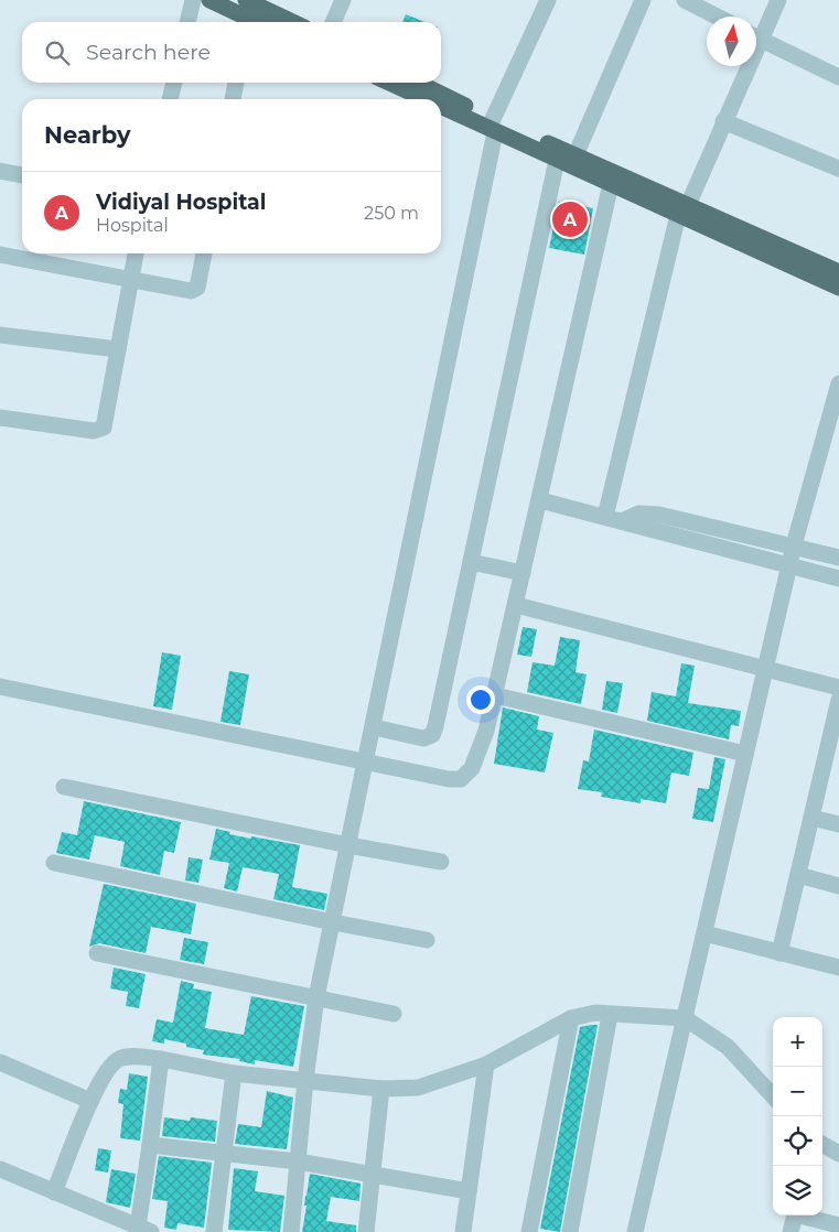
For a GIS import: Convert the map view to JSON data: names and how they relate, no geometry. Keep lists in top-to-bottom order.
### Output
{
  "north": "top",
  "page": {
    "search": "Search here",
    "heading": "Nearby",
    "list": [
      {
        "mark": "A",
        "name": "Vidiyal Hospital",
        "note": "Hospital",
        "value": "250 m"
      }
    ],
    "pins": "A",
    "map_buttons": ["+", "−"]
  }
}
